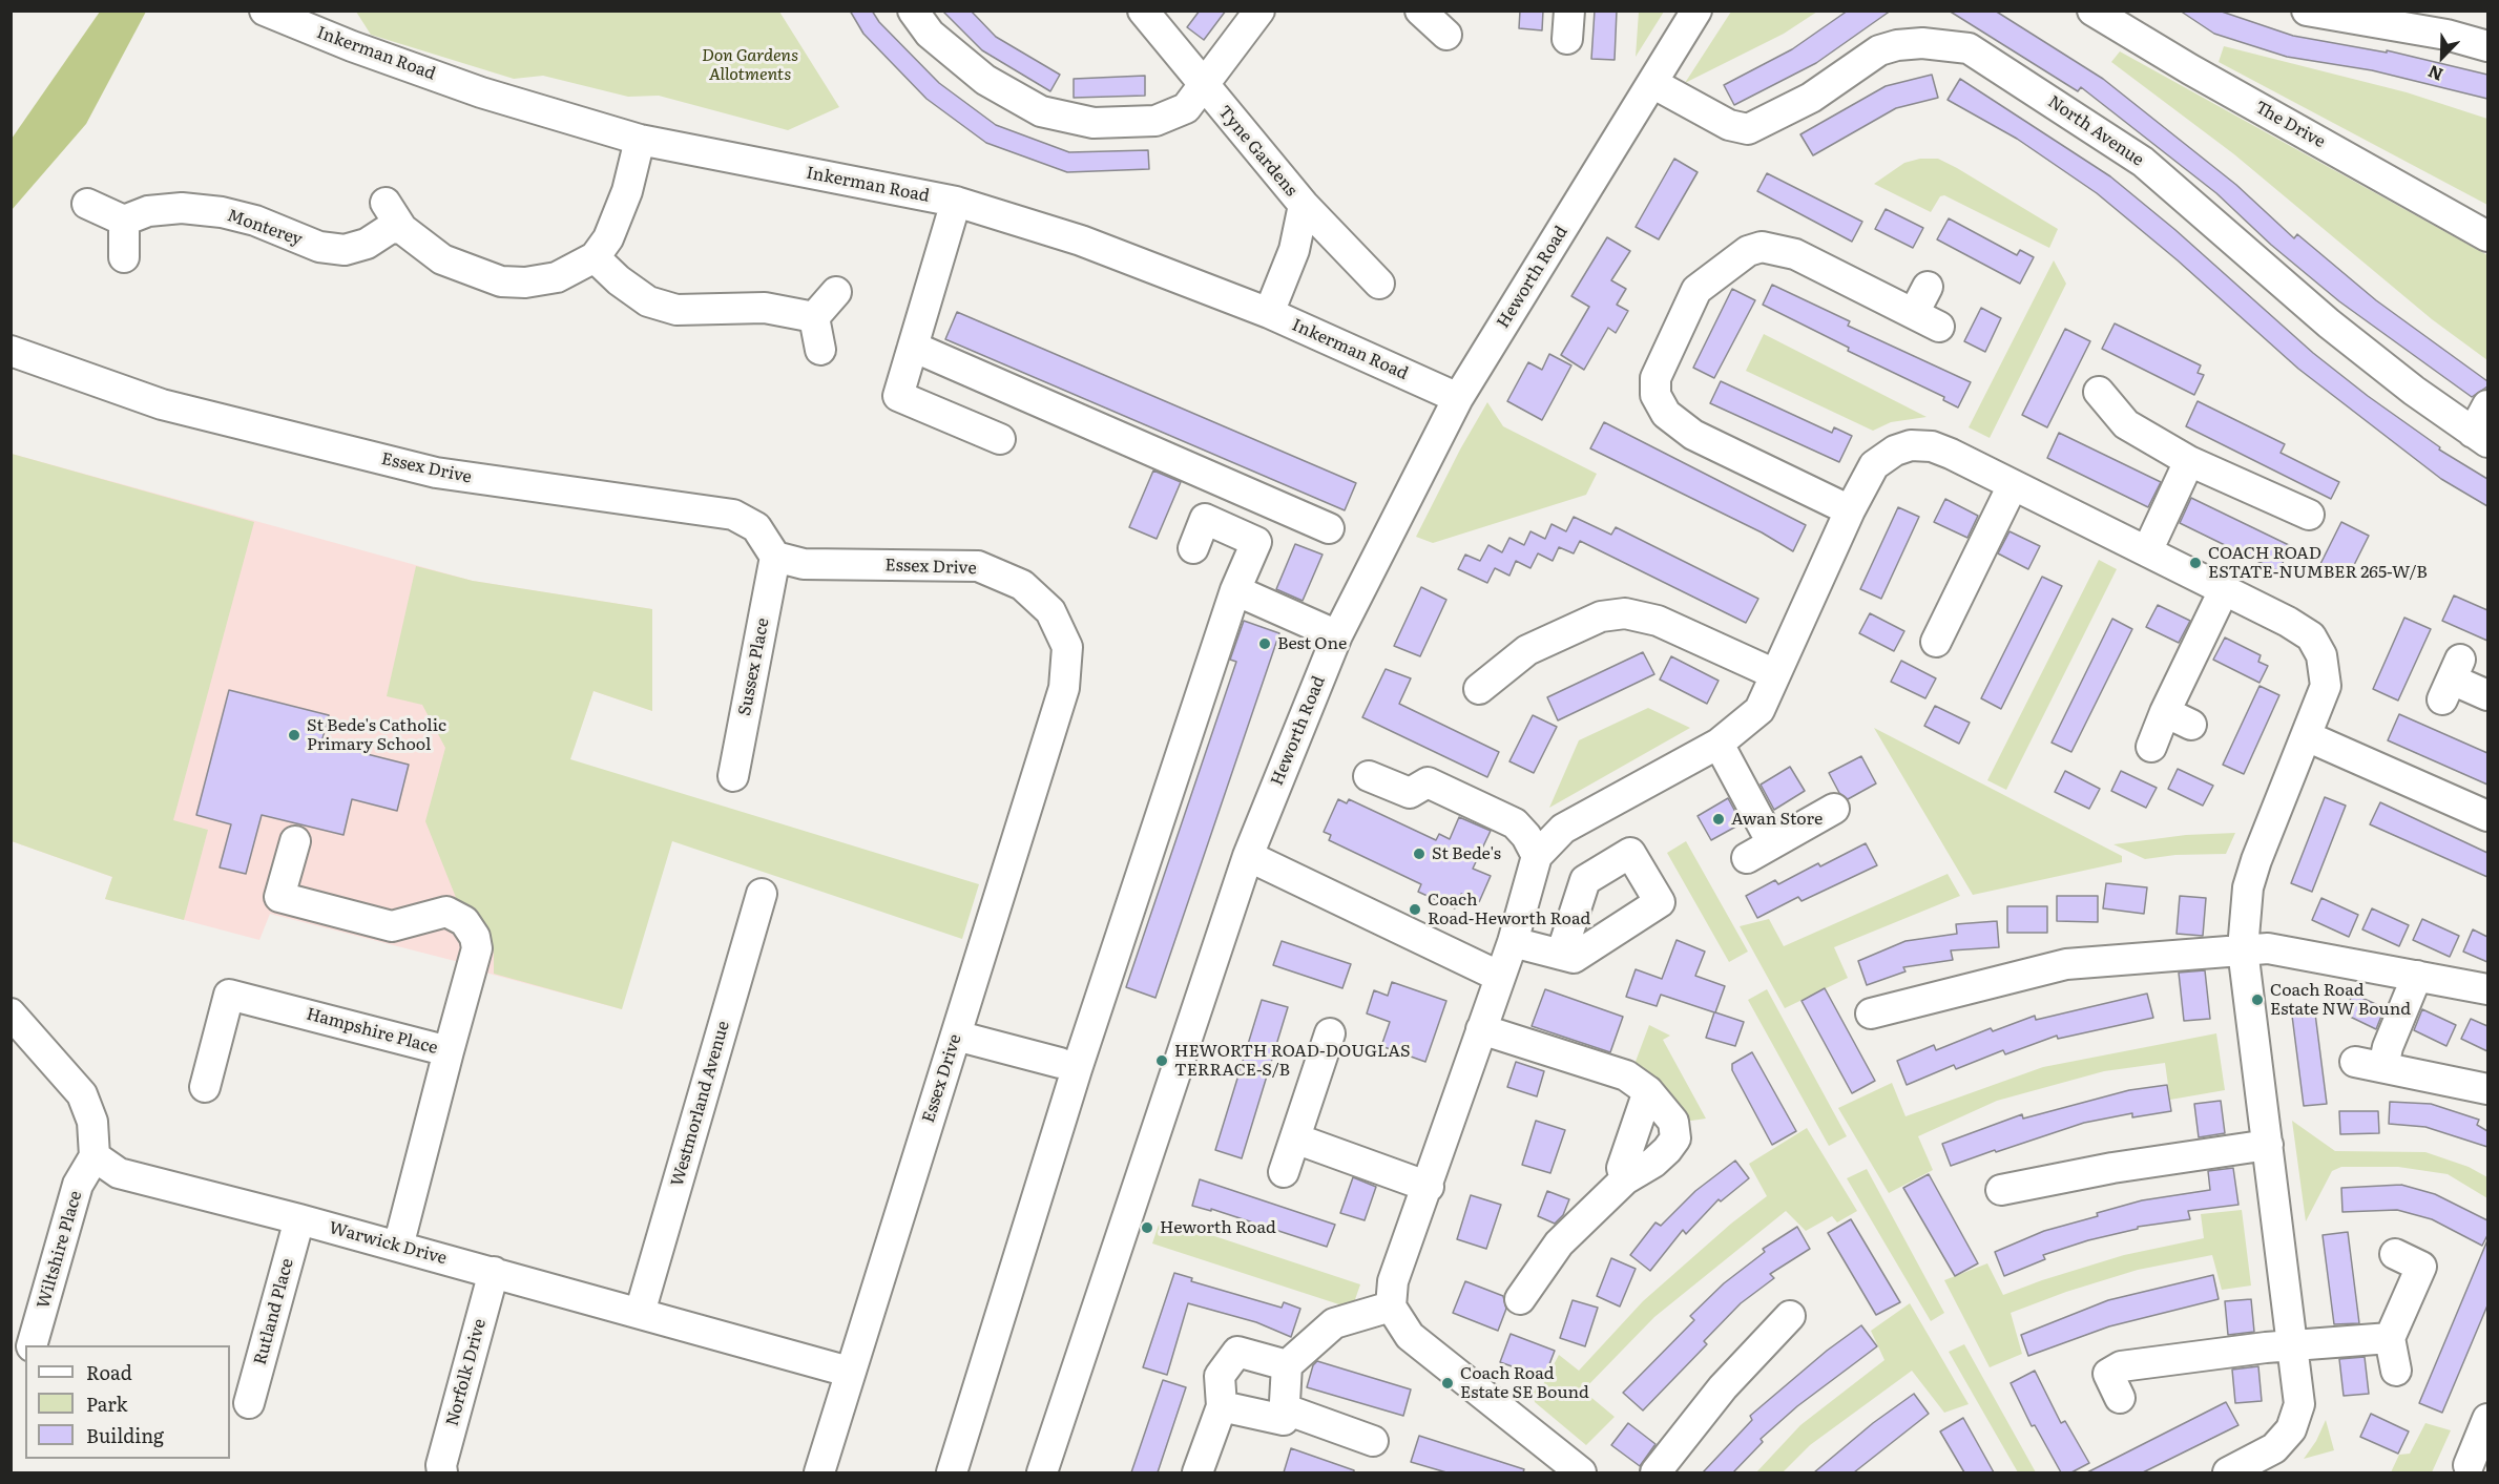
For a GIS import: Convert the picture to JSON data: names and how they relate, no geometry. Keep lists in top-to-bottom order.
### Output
{
  "streets": {
    "street": [
      "Inkerman Road",
      "The Drive",
      "North Avenue",
      "Tyne Gardens",
      "Monterey",
      "Heworth Road",
      "Essex Drive",
      "Sussex Place",
      "Hampshire Place",
      "Westmorland Avenue",
      "Warwick Drive",
      "Wiltshire Place",
      "Rutland Place",
      "Norfolk Drive"
    ]
  },
  "crossings": [
    ["Inkerman Road", "Heworth Road"],
    ["North Avenue", "Heworth Road"],
    ["Essex Drive", "Sussex Place"],
    ["Essex Drive", "Warwick Drive"],
    ["Hampshire Place", "Warwick Drive"],
    ["Westmorland Avenue", "Warwick Drive"],
    ["Warwick Drive", "Wiltshire Place"],
    ["Warwick Drive", "Rutland Place"],
    ["Warwick Drive", "Norfolk Drive"]
  ],
  "parks": ["Don Gardens Allotments"],
  "places": [
    "COACH ROAD ESTATE-NUMBER 265-W/B",
    "Best One",
    "St Bede's Catholic Primary School",
    "Awan Store",
    "St Bede's",
    "Coach Road-Heworth Road",
    "Coach Road Estate NW Bound",
    "HEWORTH ROAD-DOUGLAS TERRACE-S/B",
    "Heworth Road",
    "Coach Road Estate SE Bound"
  ],
  "legend": ["Road", "Park", "Building"],
  "north": "bottom left"
}
